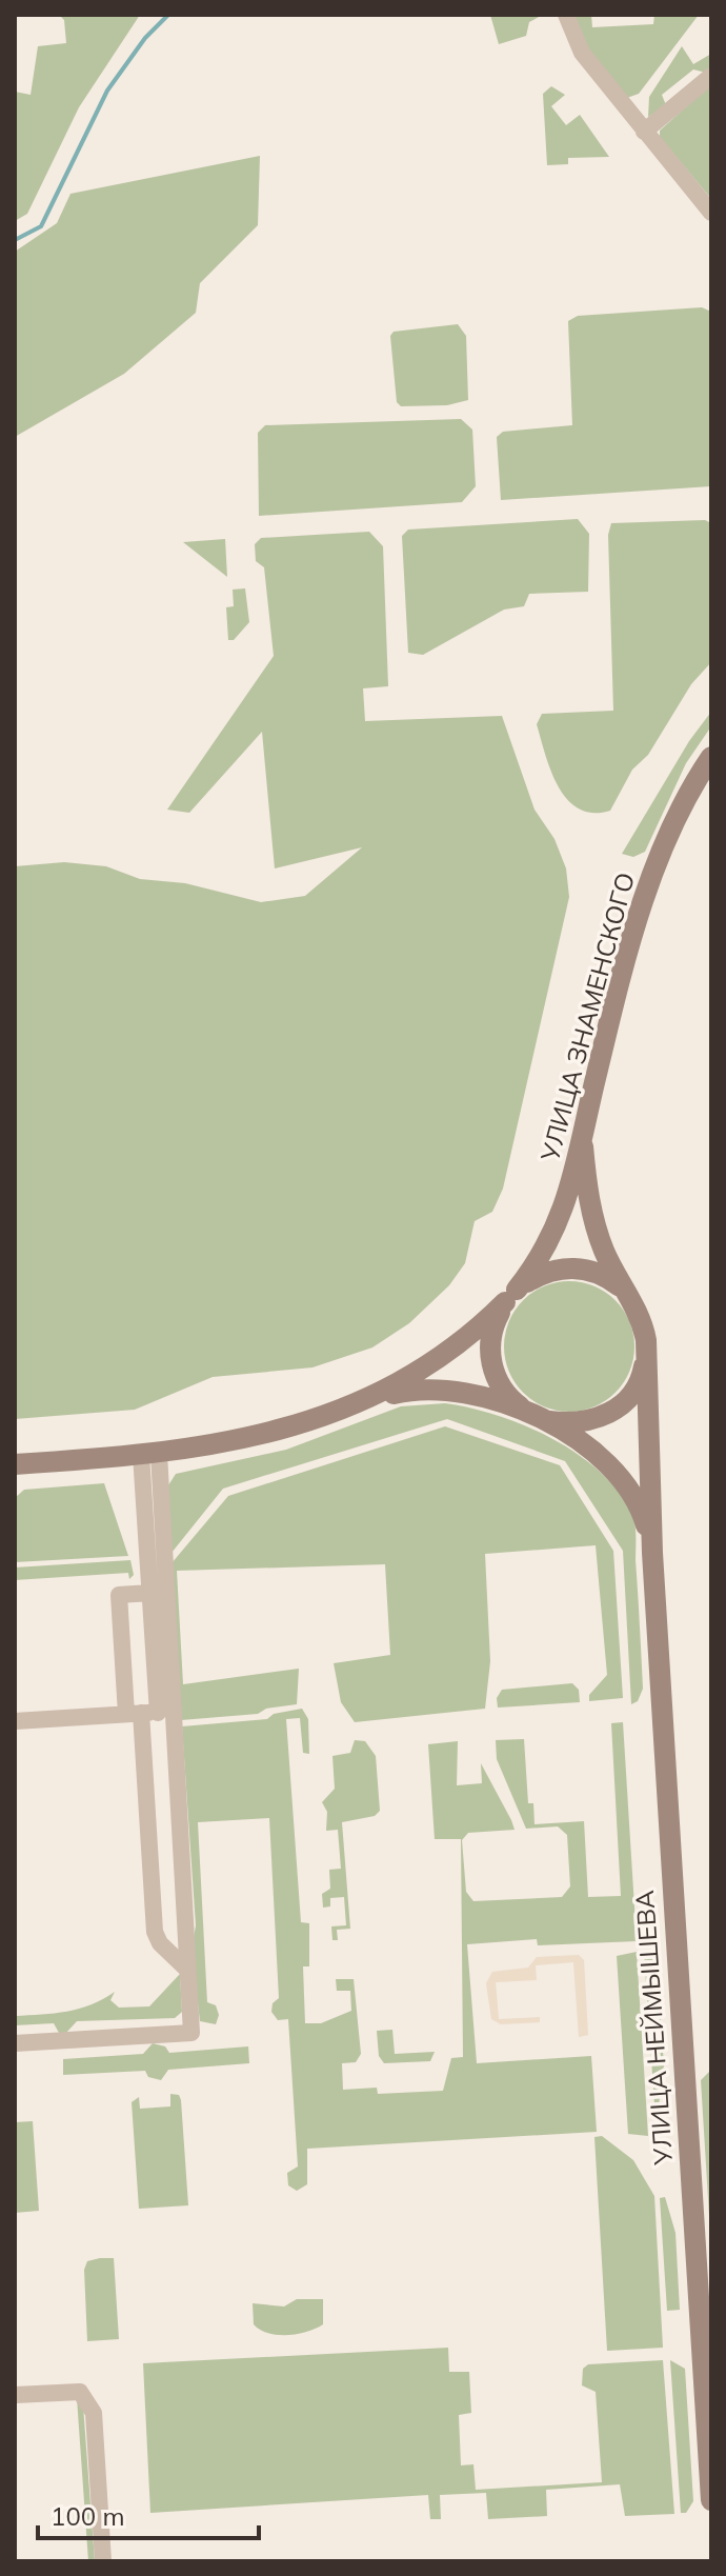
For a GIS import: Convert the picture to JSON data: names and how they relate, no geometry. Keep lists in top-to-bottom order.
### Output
{
  "streets": {
    "main road": ["УЛИЦА ЗНАМЕНСКОГО", "УЛИЦА НЕЙМЫШЕВА"]
  },
  "scale_bar": "100 m"
}
